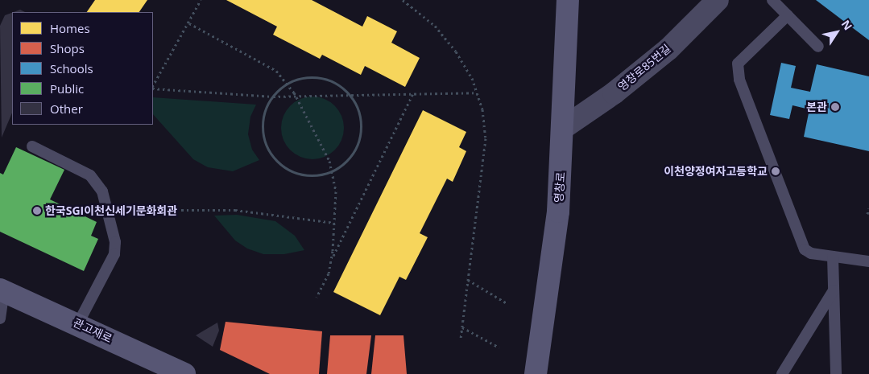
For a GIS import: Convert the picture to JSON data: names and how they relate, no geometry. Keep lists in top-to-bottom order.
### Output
{
  "streets": {
    "street": ["영창로85번길", "영창로", "관고재로"]
  },
  "crossings": [
    ["영창로85번길", "영창로"]
  ],
  "places": ["본관", "이천양정여자고등학교", "한국SGI이천신세기문화회관"],
  "legend": [
    "Homes",
    "Shops",
    "Schools",
    "Public",
    "Other"
  ],
  "north": "top right"
}
